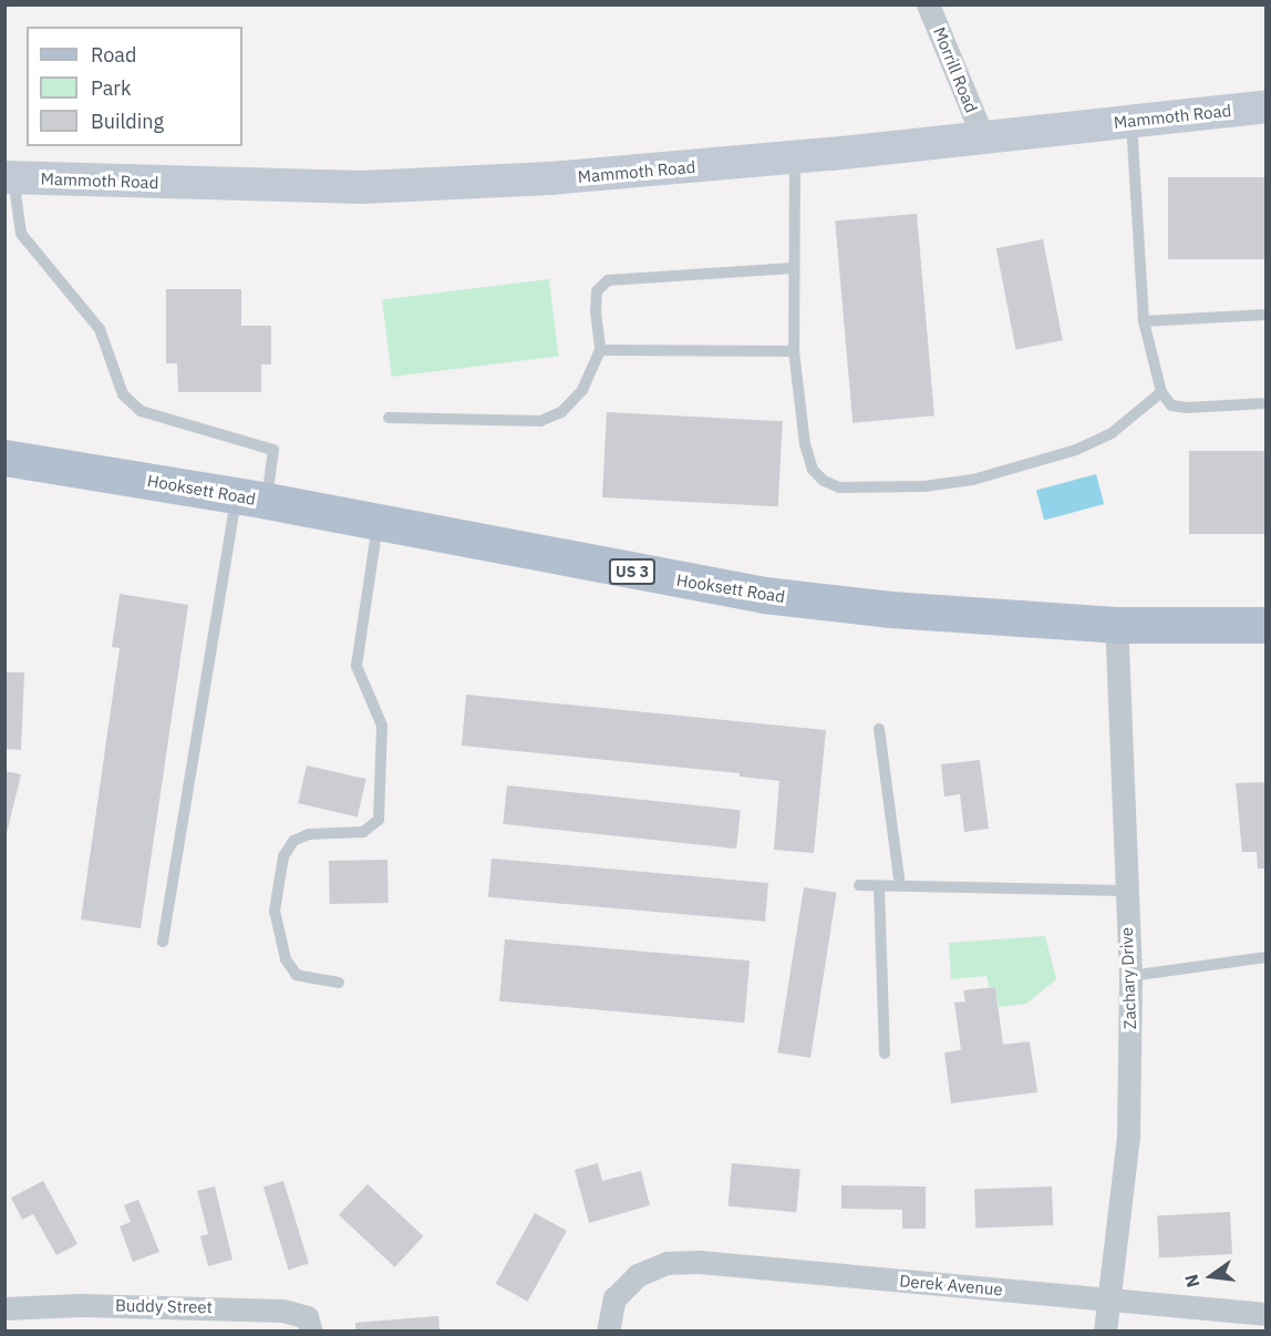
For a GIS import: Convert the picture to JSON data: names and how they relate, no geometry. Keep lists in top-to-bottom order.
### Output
{
  "streets": {
    "main road": ["Mammoth Road", "Hooksett Road", "US 3"],
    "street": [
      "Morrill Road",
      "Zachary Drive",
      "Derek Avenue",
      "Buddy Street"
    ]
  },
  "crossings": [
    ["Morrill Road", "Mammoth Road"],
    ["Hooksett Road", "Zachary Drive"],
    ["Zachary Drive", "Derek Avenue"]
  ],
  "legend": ["Road", "Park", "Building"],
  "north": "left"
}
